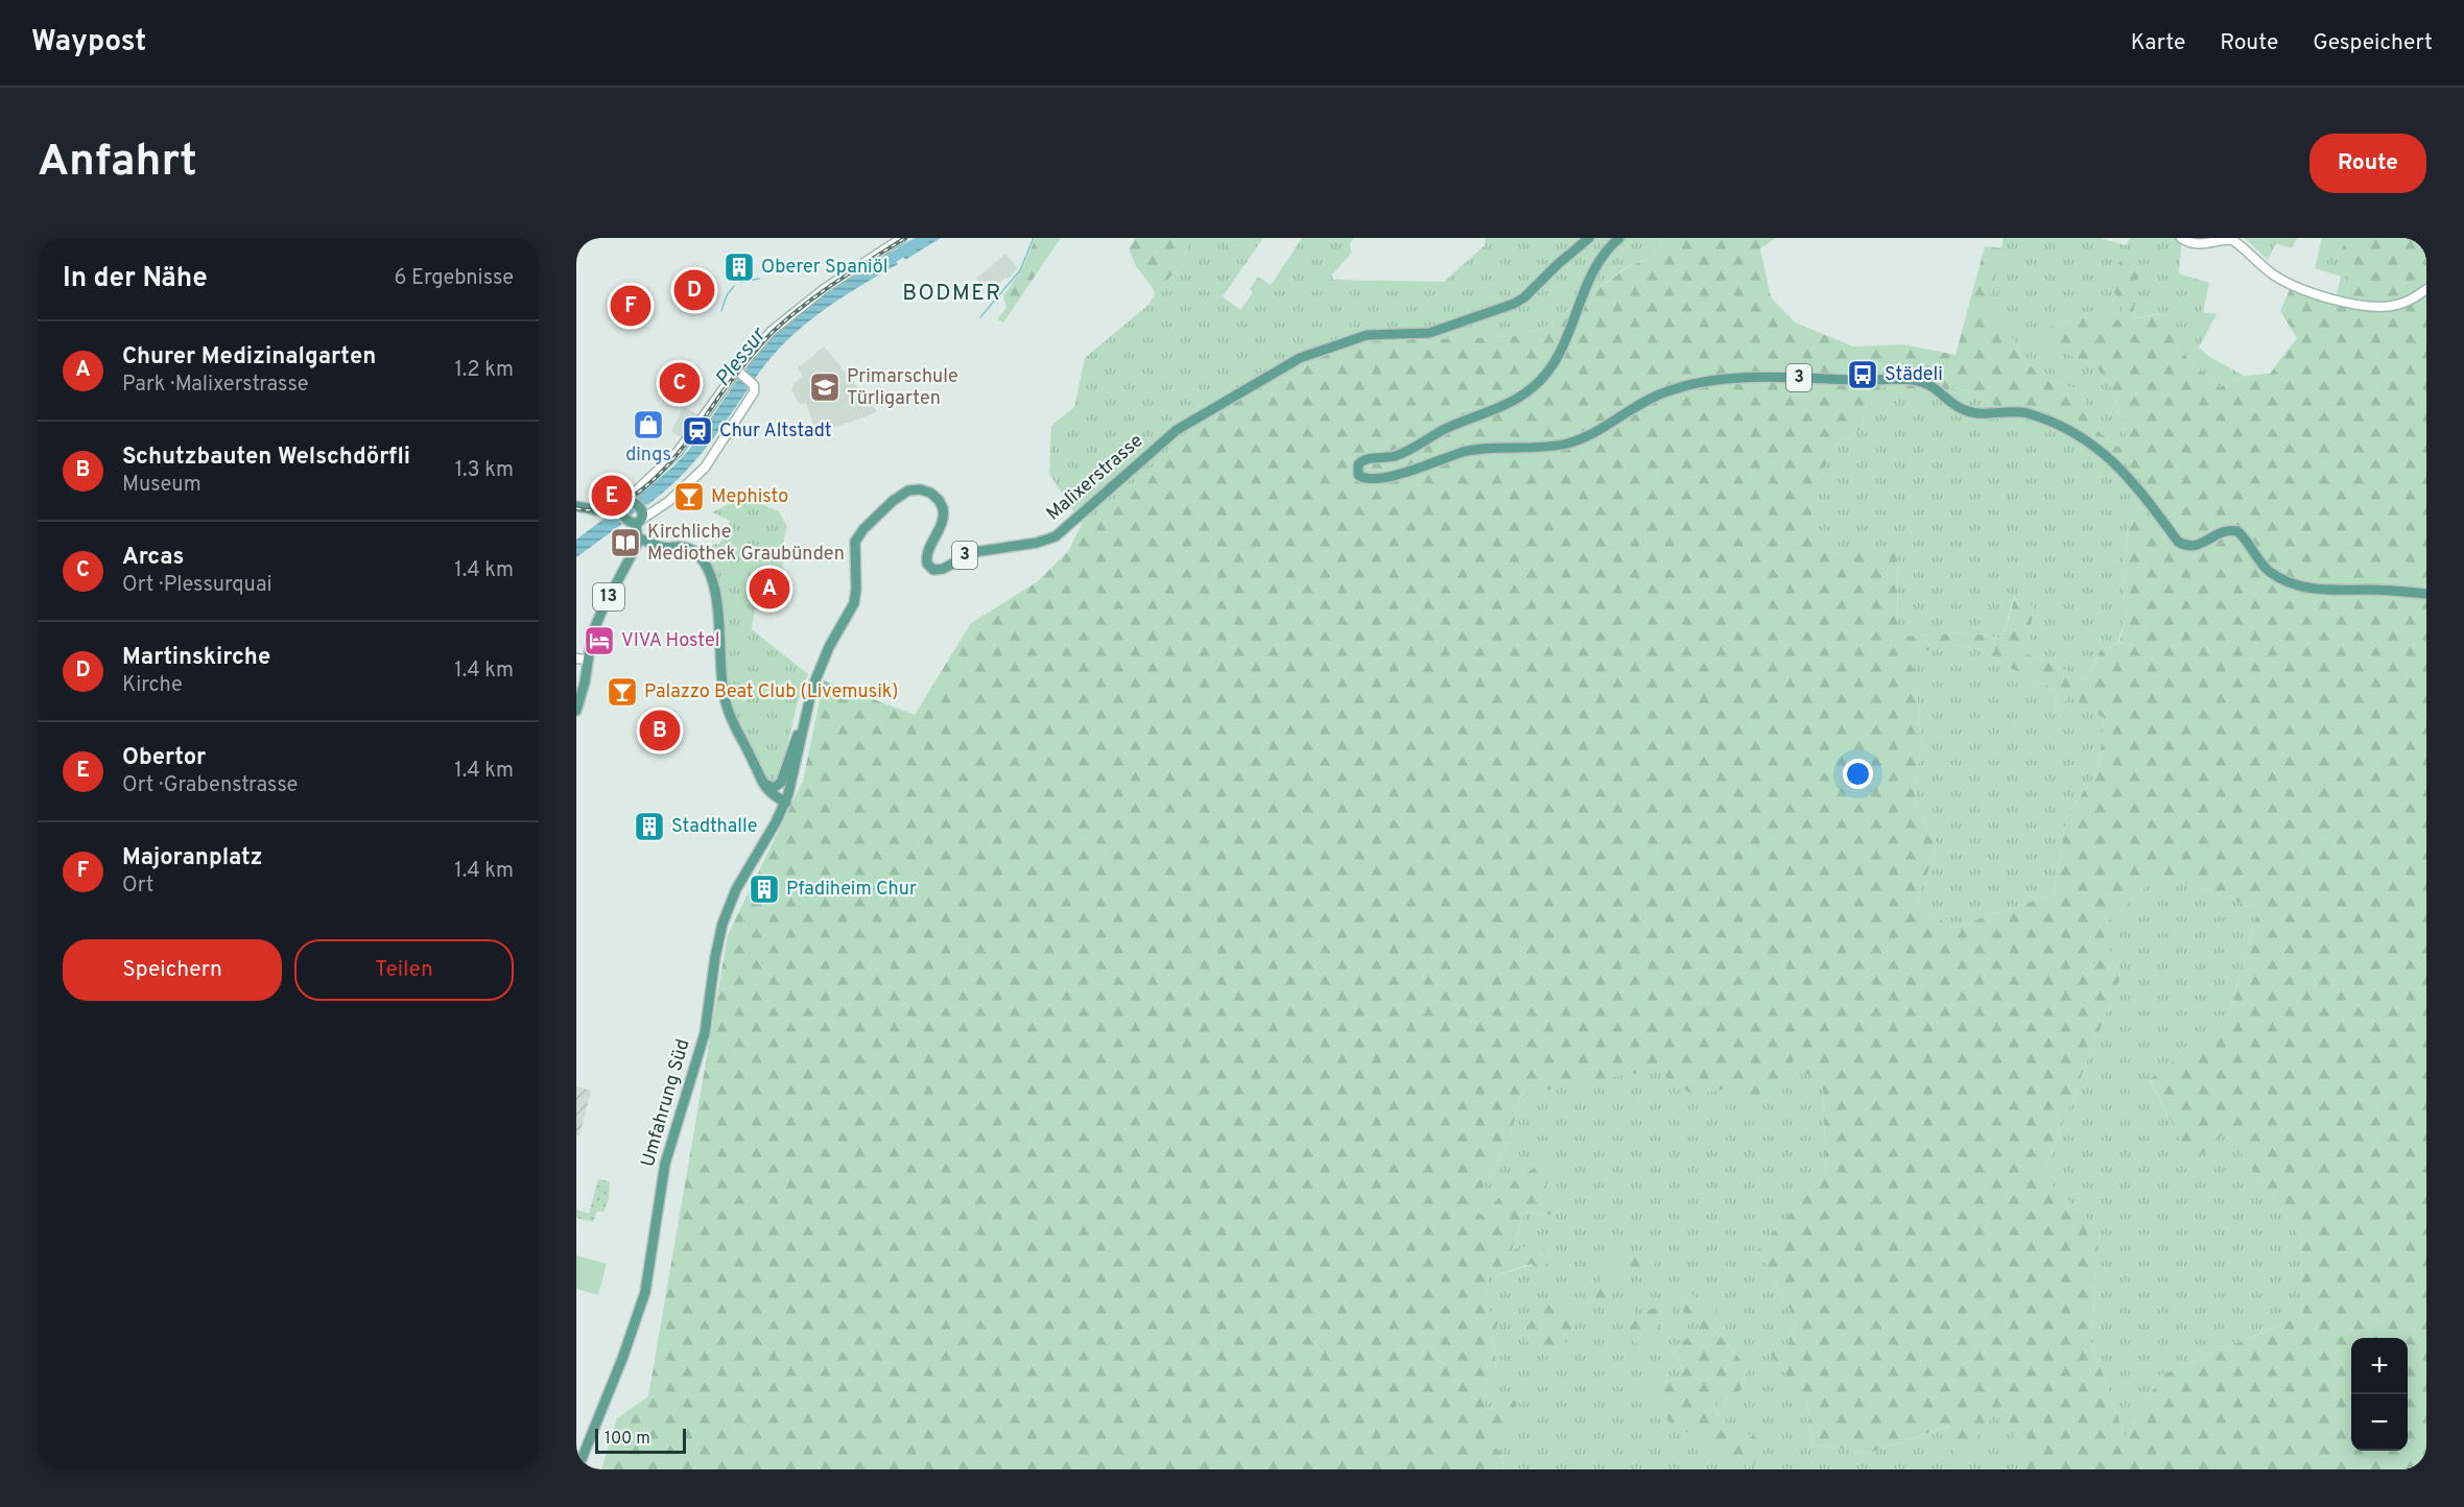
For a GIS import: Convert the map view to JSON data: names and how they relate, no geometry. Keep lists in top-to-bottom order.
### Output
{
  "streets": {
    "main road": [
      "3",
      "Malixerstrasse",
      "13",
      "Umfahrung Süd"
    ]
  },
  "crossings": [
    ["Malixerstrasse", "Umfahrung Süd"]
  ],
  "districts": ["BODMER"],
  "water": ["Plessur"],
  "places": {
    "building": ["Oberer Spaniöl", "Stadthalle", "Pfadiheim Chur"],
    "bus stop": ["Städeli"],
    "school or university": ["Primarschule Türligarten"],
    "shop": ["dings"],
    "station": ["Chur Altstadt"],
    "bar": ["Mephisto", "Palazzo Beat Club (Livemusik)"],
    "library": ["Kirchliche Mediothek Graubünden"],
    "hotel": ["VIVA Hostel"]
  },
  "scale_bar": "100 m",
  "page": {
    "header": "Waypost",
    "nav": ["Karte", "Route", "Gespeichert"],
    "buttons": [
      "Route",
      ["Speichern", "Teilen"]
    ],
    "title": "Anfahrt",
    "heading": ["In der Nähe", "6 Ergebnisse"],
    "pins": [
      "D",
      "F",
      "C",
      "E",
      "A",
      "B"
    ],
    "list": [
      {
        "mark": "A",
        "name": "Churer Medizinalgarten",
        "note": "Park · Malixerstrasse",
        "value": "1.2 km"
      },
      {
        "mark": "B",
        "name": "Schutzbauten Welschdörfli",
        "note": "Museum",
        "value": "1.3 km"
      },
      {
        "mark": "C",
        "name": "Arcas",
        "note": "Ort · Plessurquai",
        "value": "1.4 km"
      },
      {
        "mark": "D",
        "name": "Martinskirche",
        "note": "Kirche",
        "value": "1.4 km"
      },
      {
        "mark": "E",
        "name": "Obertor",
        "note": "Ort · Grabenstrasse",
        "value": "1.4 km"
      },
      {
        "mark": "F",
        "name": "Majoranplatz",
        "note": "Ort",
        "value": "1.4 km"
      }
    ],
    "map_buttons": ["+", "−"],
    "scale": "100 m"
  }
}
